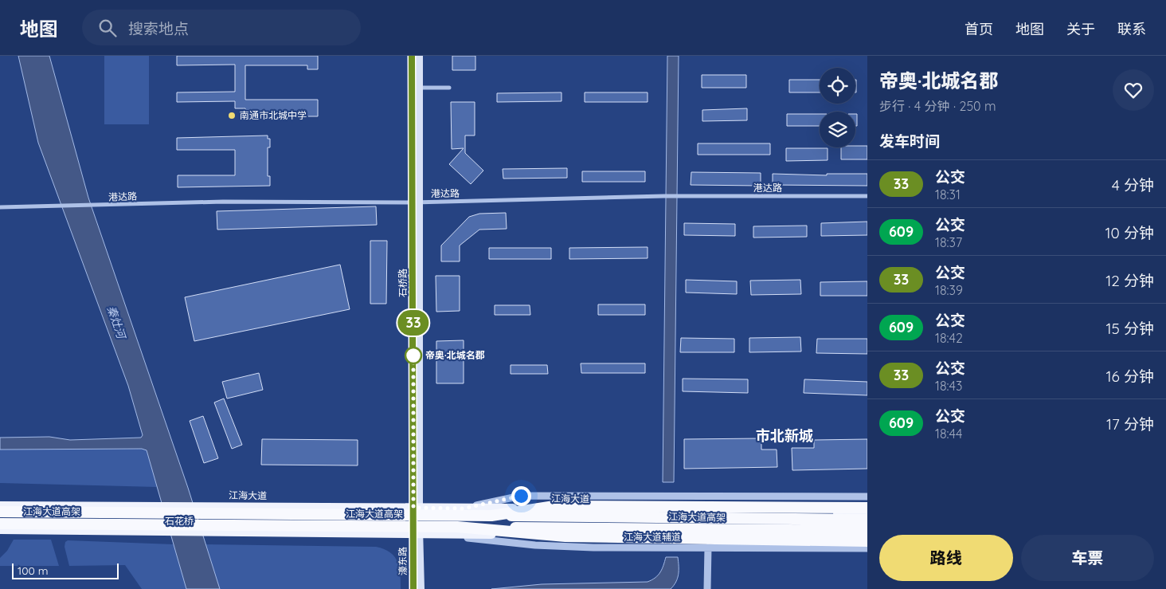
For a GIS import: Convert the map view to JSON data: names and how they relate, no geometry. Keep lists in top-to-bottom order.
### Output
{
  "streets": {
    "highway": ["江海大道高架"],
    "main road": [
      "石桥路",
      "江海大道",
      "石花桥",
      "濠东路"
    ],
    "street": ["港达路", "江海大道辅道"]
  },
  "crossings": [
    ["港达路", "石桥路"],
    ["石桥路", "江海大道"],
    ["石桥路", "石花桥"],
    ["石桥路", "濠东路"],
    ["江海大道", "石花桥"],
    ["石花桥", "濠东路"]
  ],
  "districts": ["市北新城"],
  "water": ["秦灶河"],
  "places": ["南通市北城中学", "帝奥·北城名郡"],
  "lines": ["bus line 33"],
  "scale_bar": "100 m",
  "page": {
    "header": "地图",
    "search": "搜索地点",
    "nav": [
      "首页",
      "地图",
      "关于",
      "联系"
    ],
    "on_map": "33",
    "heading": [
      ["帝奥·北城名郡", "步行 · 4 分钟 · 250 m"],
      "发车时间"
    ],
    "list": [
      {
        "mark": "33",
        "name": "公交",
        "note": "18:31",
        "value": "4 分钟"
      },
      {
        "mark": "609",
        "name": "公交",
        "note": "18:37",
        "value": "10 分钟"
      },
      {
        "mark": "33",
        "name": "公交",
        "note": "18:39",
        "value": "12 分钟"
      },
      {
        "mark": "609",
        "name": "公交",
        "note": "18:42",
        "value": "15 分钟"
      },
      {
        "mark": "33",
        "name": "公交",
        "note": "18:43",
        "value": "16 分钟"
      },
      {
        "mark": "609",
        "name": "公交",
        "note": "18:44",
        "value": "17 分钟"
      }
    ],
    "buttons": ["路线", "车票"],
    "scale": "100 m"
  }
}
